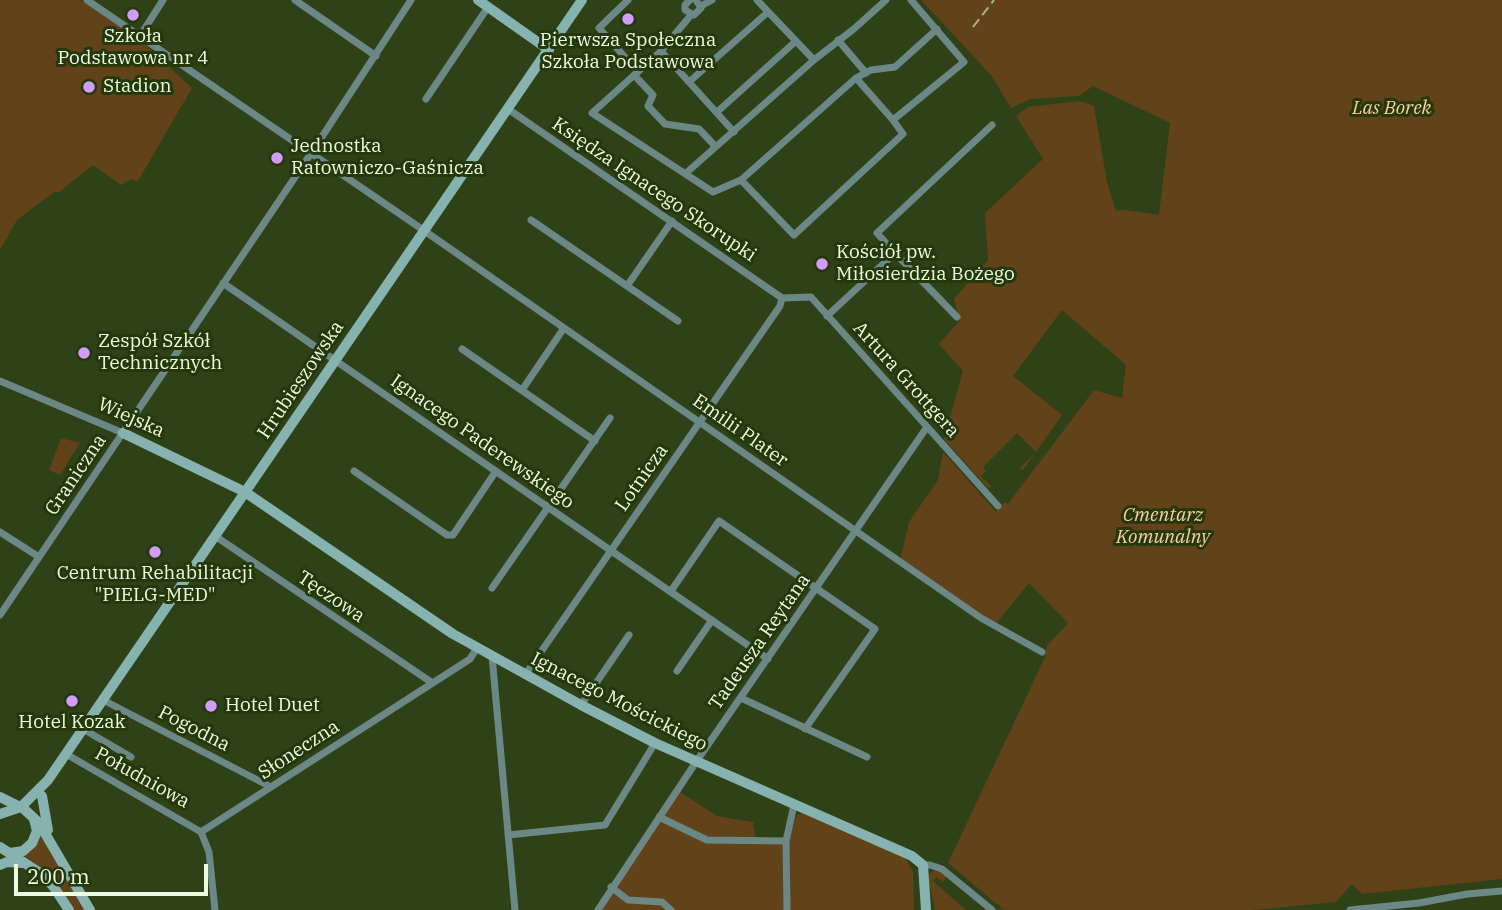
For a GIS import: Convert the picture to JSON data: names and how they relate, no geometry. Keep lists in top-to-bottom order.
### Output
{
  "streets": {
    "main road": ["Hrubieszowska", "Wiejska", "Ignacego Mościckiego"],
    "street": [
      "Księdza Ignacego Skorupki",
      "Artura Grottgera",
      "Emilii Plater",
      "Ignacego Paderewskiego",
      "Graniczna",
      "Lotnicza",
      "Tęczowa",
      "Tadeusza Reytana",
      "Pogodna",
      "Słoneczna",
      "Południowa"
    ]
  },
  "crossings": [
    ["Księdza Ignacego Skorupki", "Hrubieszowska"],
    ["Księdza Ignacego Skorupki", "Artura Grottgera"],
    ["Księdza Ignacego Skorupki", "Lotnicza"],
    ["Hrubieszowska", "Wiejska"],
    ["Hrubieszowska", "Emilii Plater"],
    ["Hrubieszowska", "Ignacego Paderewskiego"],
    ["Hrubieszowska", "Tęczowa"],
    ["Hrubieszowska", "Ignacego Mościckiego"],
    ["Hrubieszowska", "Pogodna"],
    ["Hrubieszowska", "Południowa"],
    ["Artura Grottgera", "Lotnicza"],
    ["Artura Grottgera", "Tadeusza Reytana"],
    ["Wiejska", "Graniczna"],
    ["Wiejska", "Ignacego Mościckiego"],
    ["Emilii Plater", "Graniczna"],
    ["Emilii Plater", "Lotnicza"],
    ["Emilii Plater", "Tadeusza Reytana"],
    ["Ignacego Paderewskiego", "Graniczna"],
    ["Ignacego Paderewskiego", "Lotnicza"],
    ["Ignacego Paderewskiego", "Tadeusza Reytana"],
    ["Lotnicza", "Ignacego Mościckiego"],
    ["Tęczowa", "Słoneczna"],
    ["Tadeusza Reytana", "Ignacego Mościckiego"],
    ["Ignacego Mościckiego", "Słoneczna"],
    ["Pogodna", "Słoneczna"],
    ["Słoneczna", "Południowa"]
  ],
  "parks": ["Las Borek", "Cmentarz Komunalny"],
  "places": [
    "Szkoła Podstawowa nr 4",
    "Pierwsza Społeczna Szkoła Podstawowa",
    "Stadion",
    "Jednostka Ratowniczo-Gaśnicza",
    "Kościół pw. Miłosierdzia Bożego",
    "Zespół Szkół Technicznych",
    "Centrum Rehabilitacji \"PIELG-MED\"",
    "Hotel Kozak",
    "Hotel Duet"
  ],
  "scale_bar": "200 m"
}
